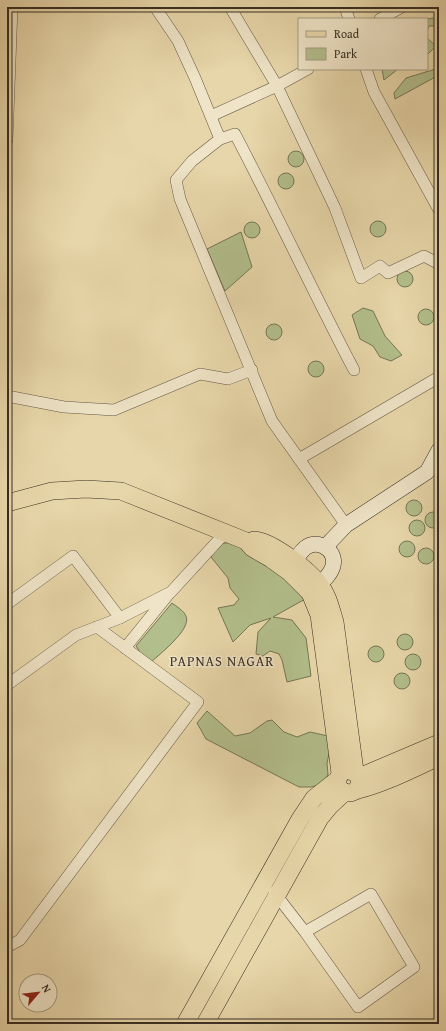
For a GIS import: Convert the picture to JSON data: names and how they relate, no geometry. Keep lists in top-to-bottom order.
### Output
{
  "districts": ["PAPNAS NAGAR"],
  "legend": ["Road", "Park"],
  "north": "top right"
}
